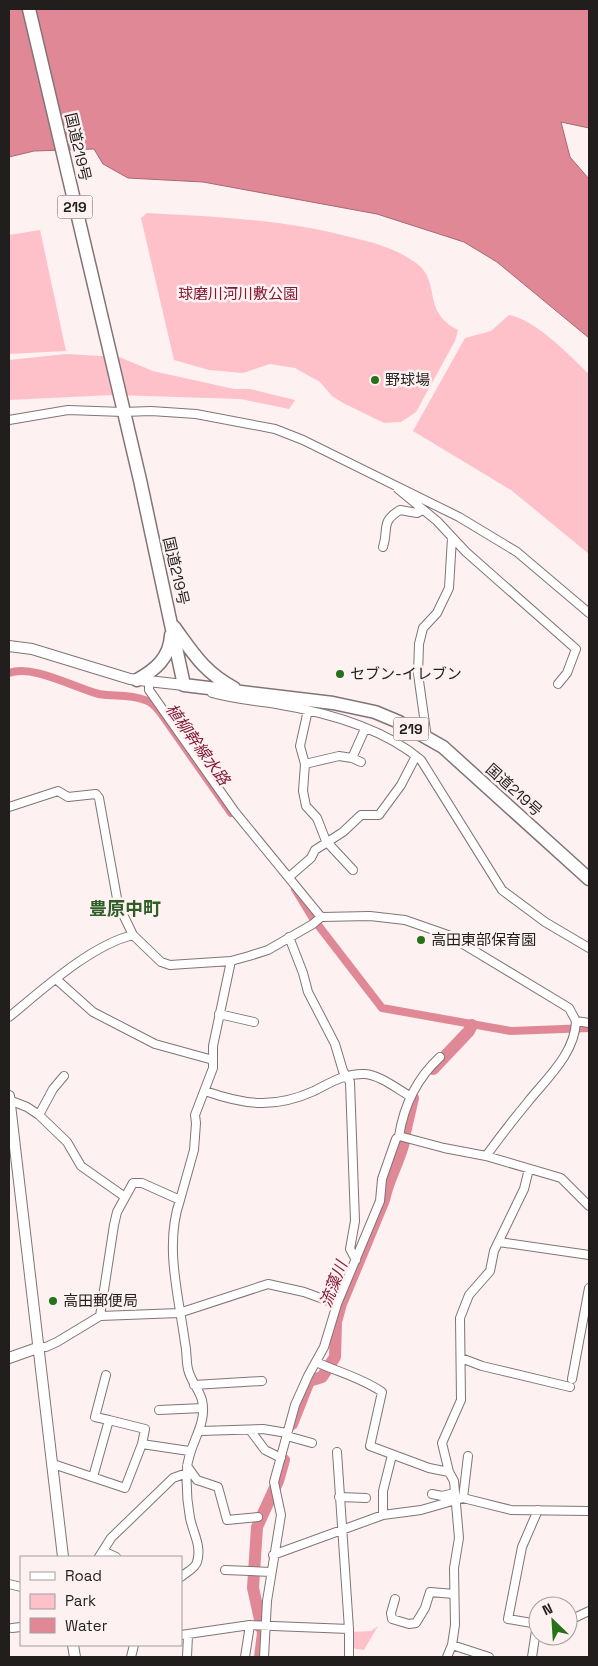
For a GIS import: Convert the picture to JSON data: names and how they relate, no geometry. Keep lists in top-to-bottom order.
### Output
{
  "streets": {
    "highway": ["国道219号", "219"]
  },
  "districts": ["豊原中町"],
  "water": ["植柳幹線水路", "流藻川"],
  "parks": ["球磨川河川敷公園"],
  "places": [
    "野球場",
    "セブン-イレブン",
    "高田東部保育園",
    "高田郵便局"
  ],
  "legend": ["Road", "Park", "Water"],
  "north": "top left"
}
